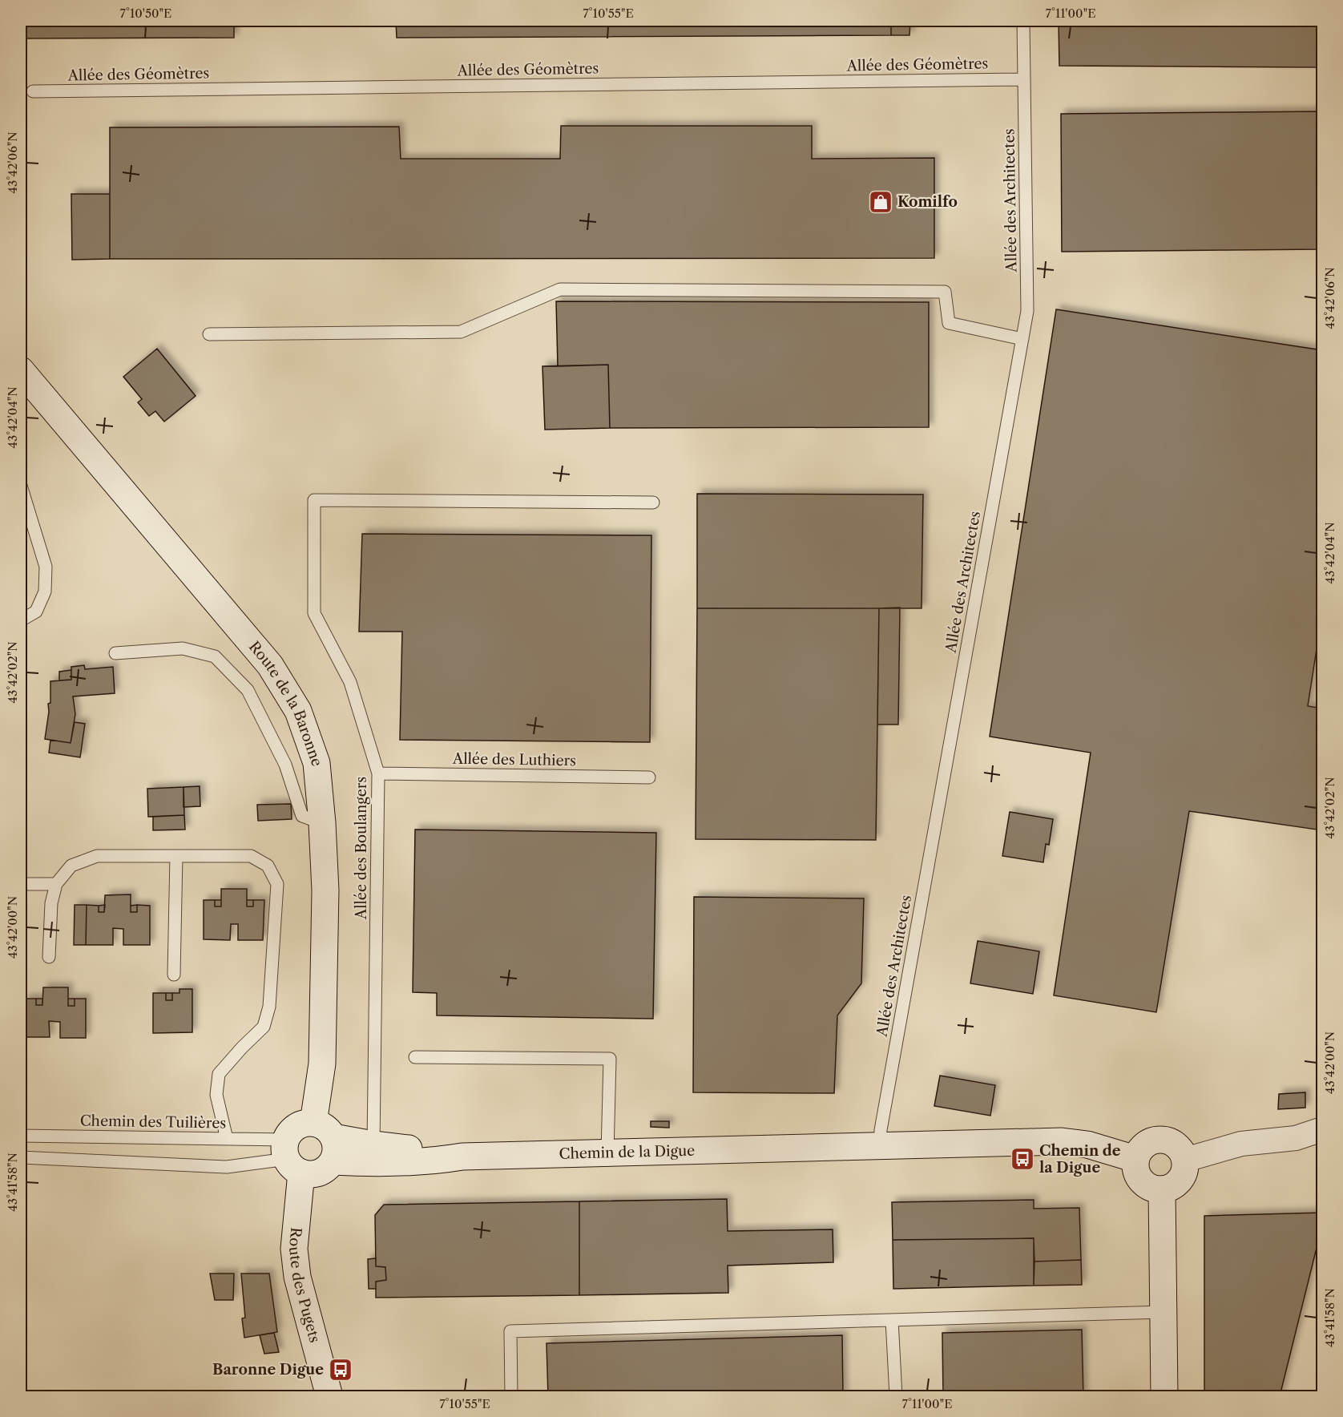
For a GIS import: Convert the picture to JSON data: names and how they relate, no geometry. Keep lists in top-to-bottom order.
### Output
{
  "streets": {
    "main road": ["Route de la Baronne", "Chemin de la Digue", "Route des Pugets"],
    "lane": [
      "Allée des Géomètres",
      "Allée des Architectes",
      "Allée des Luthiers",
      "Allée des Boulangers",
      "Chemin des Tuilières"
    ]
  },
  "crossings": [
    ["Allée des Géomètres", "Allée des Architectes"],
    ["Allée des Architectes", "Chemin de la Digue"],
    ["Route de la Baronne", "Chemin de la Digue"],
    ["Allée des Luthiers", "Allée des Boulangers"],
    ["Allée des Boulangers", "Chemin de la Digue"],
    ["Chemin des Tuilières", "Route des Pugets"]
  ],
  "places": {
    "shop": ["Komilfo"],
    "bus stop": ["Chemin de la Digue", "Baronne Digue"]
  },
  "coordinates": [
    "7°10'50\"E",
    "7°10'55\"E",
    "7°11'00\"E",
    "43°42'06\"N",
    "43°42'04\"N",
    "43°42'02\"N",
    "43°42'00\"N",
    "43°41'58\"N"
  ]
}
